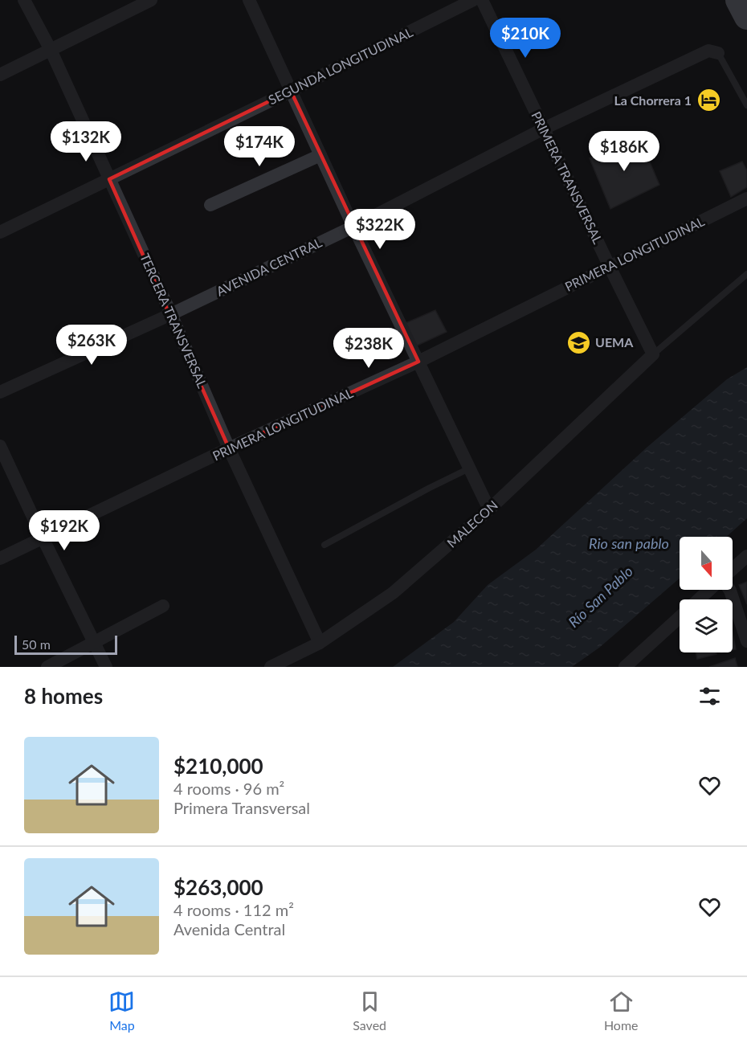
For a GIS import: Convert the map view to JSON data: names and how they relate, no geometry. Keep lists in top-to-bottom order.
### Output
{
  "streets": {
    "street": [
      "SEGUNDA LONGITUDINAL",
      "PRIMERA TRANSVERSAL",
      "PRIMERA LONGITUDINAL",
      "AVENIDA CENTRAL",
      "TERCERA TRANSVERSAL",
      "MALECON"
    ]
  },
  "crossings": [
    ["SEGUNDA LONGITUDINAL", "TERCERA TRANSVERSAL"],
    ["PRIMERA TRANSVERSAL", "PRIMERA LONGITUDINAL"],
    ["PRIMERA TRANSVERSAL", "AVENIDA CENTRAL"],
    ["PRIMERA TRANSVERSAL", "MALECON"],
    ["PRIMERA LONGITUDINAL", "TERCERA TRANSVERSAL"],
    ["AVENIDA CENTRAL", "TERCERA TRANSVERSAL"],
    ["TERCERA TRANSVERSAL", "MALECON"]
  ],
  "water": ["Rio san pablo", "Río San Pablo"],
  "places": {
    "hotel": ["La Chorrera 1"],
    "school or university": ["UEMA"]
  },
  "scale_bar": "50 m",
  "north": "bottom",
  "page": {
    "price": [
      "$210K",
      "$132K",
      "$174K",
      "$186K",
      "$322K",
      "$263K",
      "$238K",
      "$192K"
    ],
    "scale": "50 m",
    "heading": "8 homes",
    "list": [
      {
        "name": "$210,000",
        "note": "4 rooms · 96 m² · Primera Transversal"
      },
      {
        "name": "$263,000",
        "note": "4 rooms · 112 m² · Avenida Central"
      }
    ],
    "tabs": ["Map", "Saved", "Home"]
  }
}
